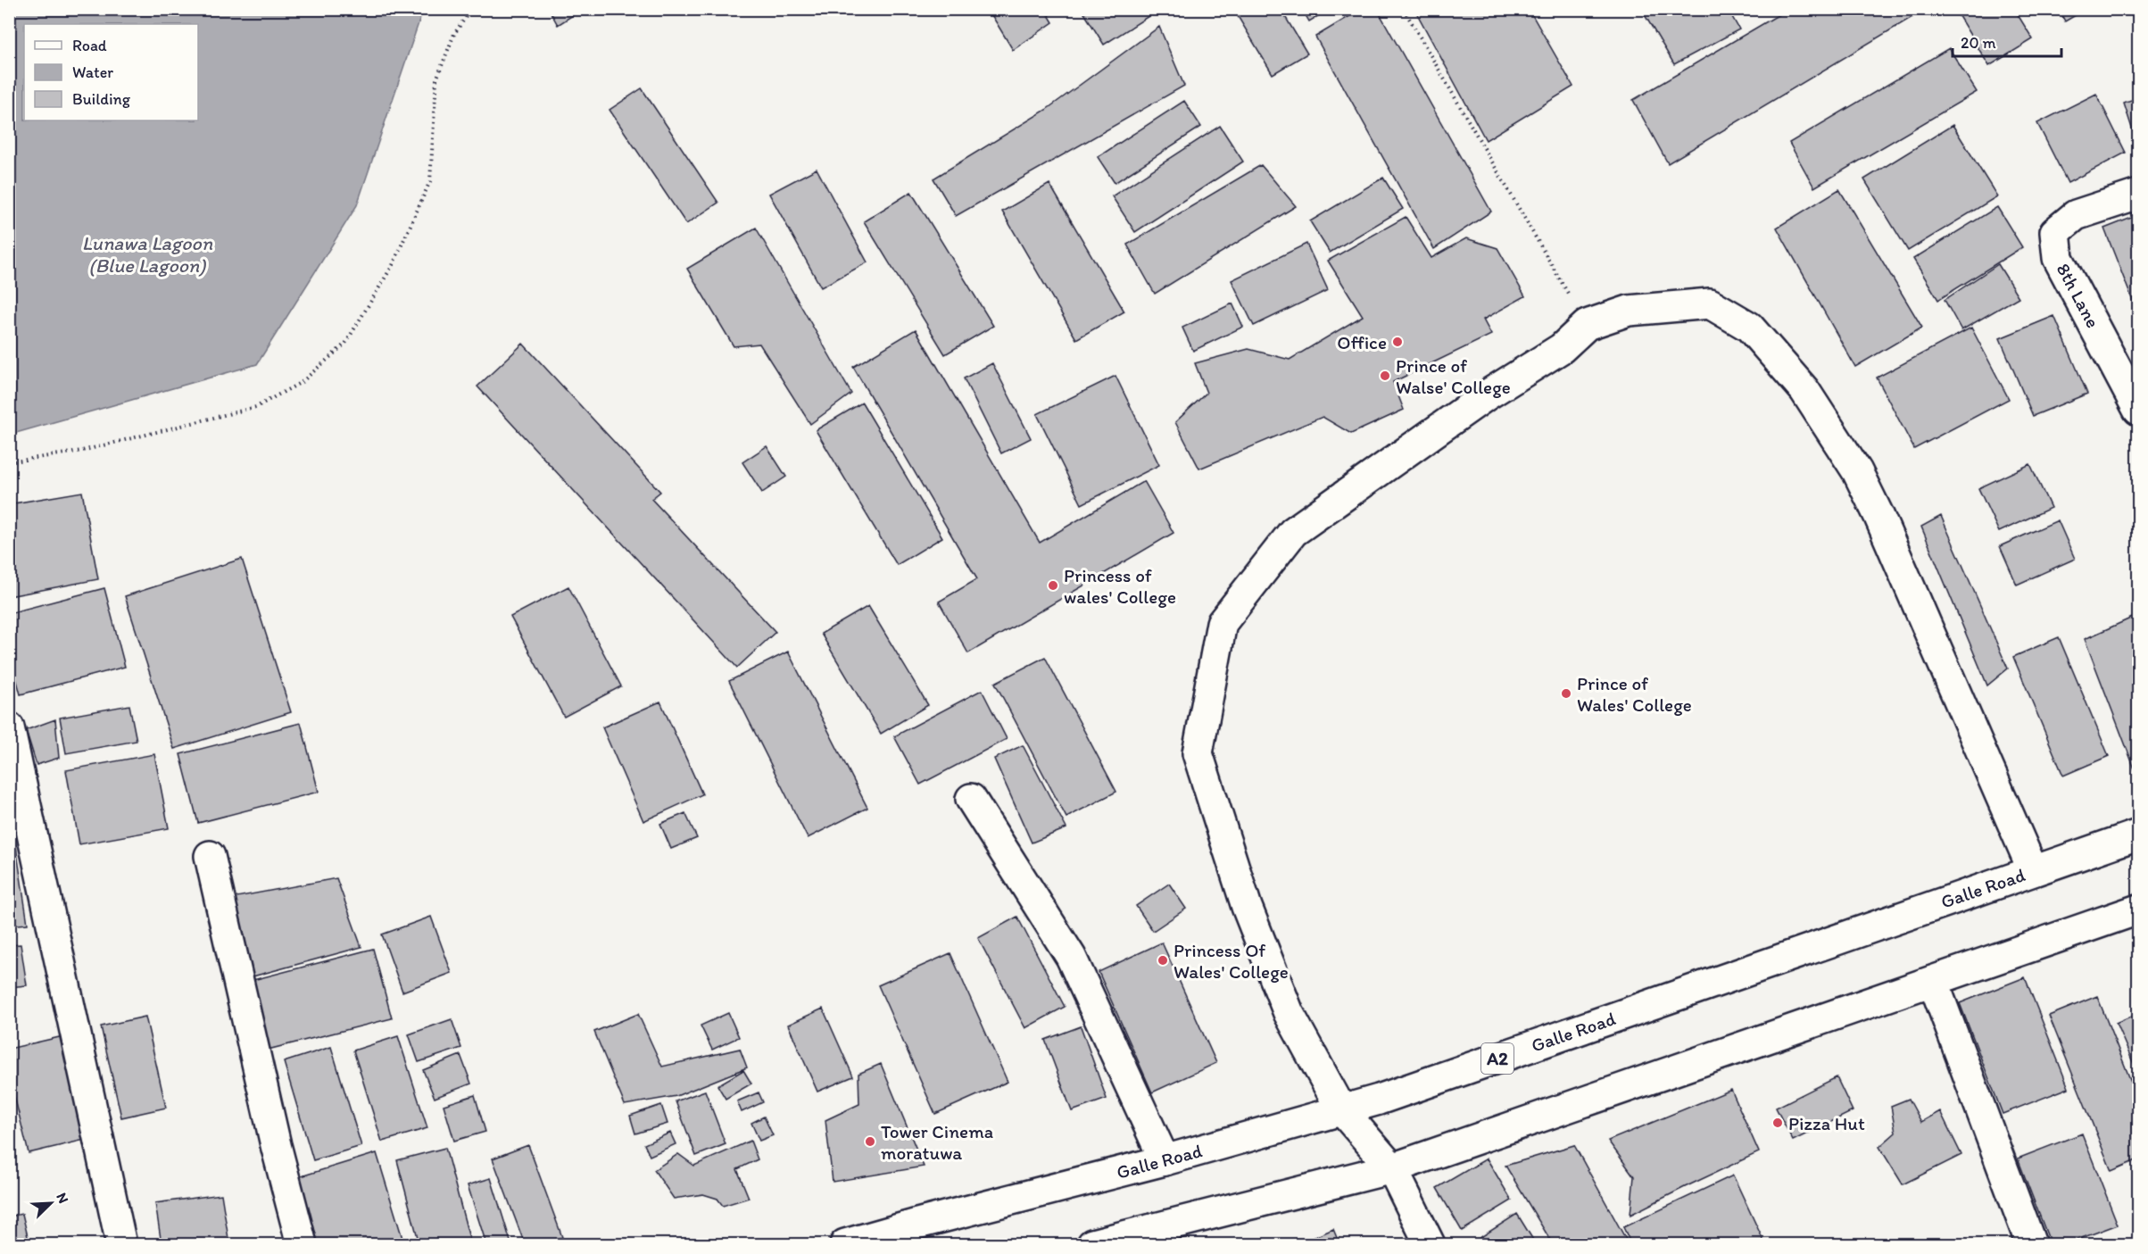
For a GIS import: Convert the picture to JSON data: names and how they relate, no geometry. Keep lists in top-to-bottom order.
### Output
{
  "streets": {
    "main road": ["8th Lane", "Galle Road", "A2"]
  },
  "water": ["Lunawa Lagoon (Blue Lagoon)"],
  "places": [
    "Office",
    "Prince of Walse' College",
    "Princess of wales' College",
    "Prince of Wales' College",
    "Princess Of Wales' College",
    "Pizza Hut",
    "Tower Cinema moratuwa"
  ],
  "legend": ["Road", "Water", "Building"],
  "scale_bar": "20 m",
  "north": "top right"
}
